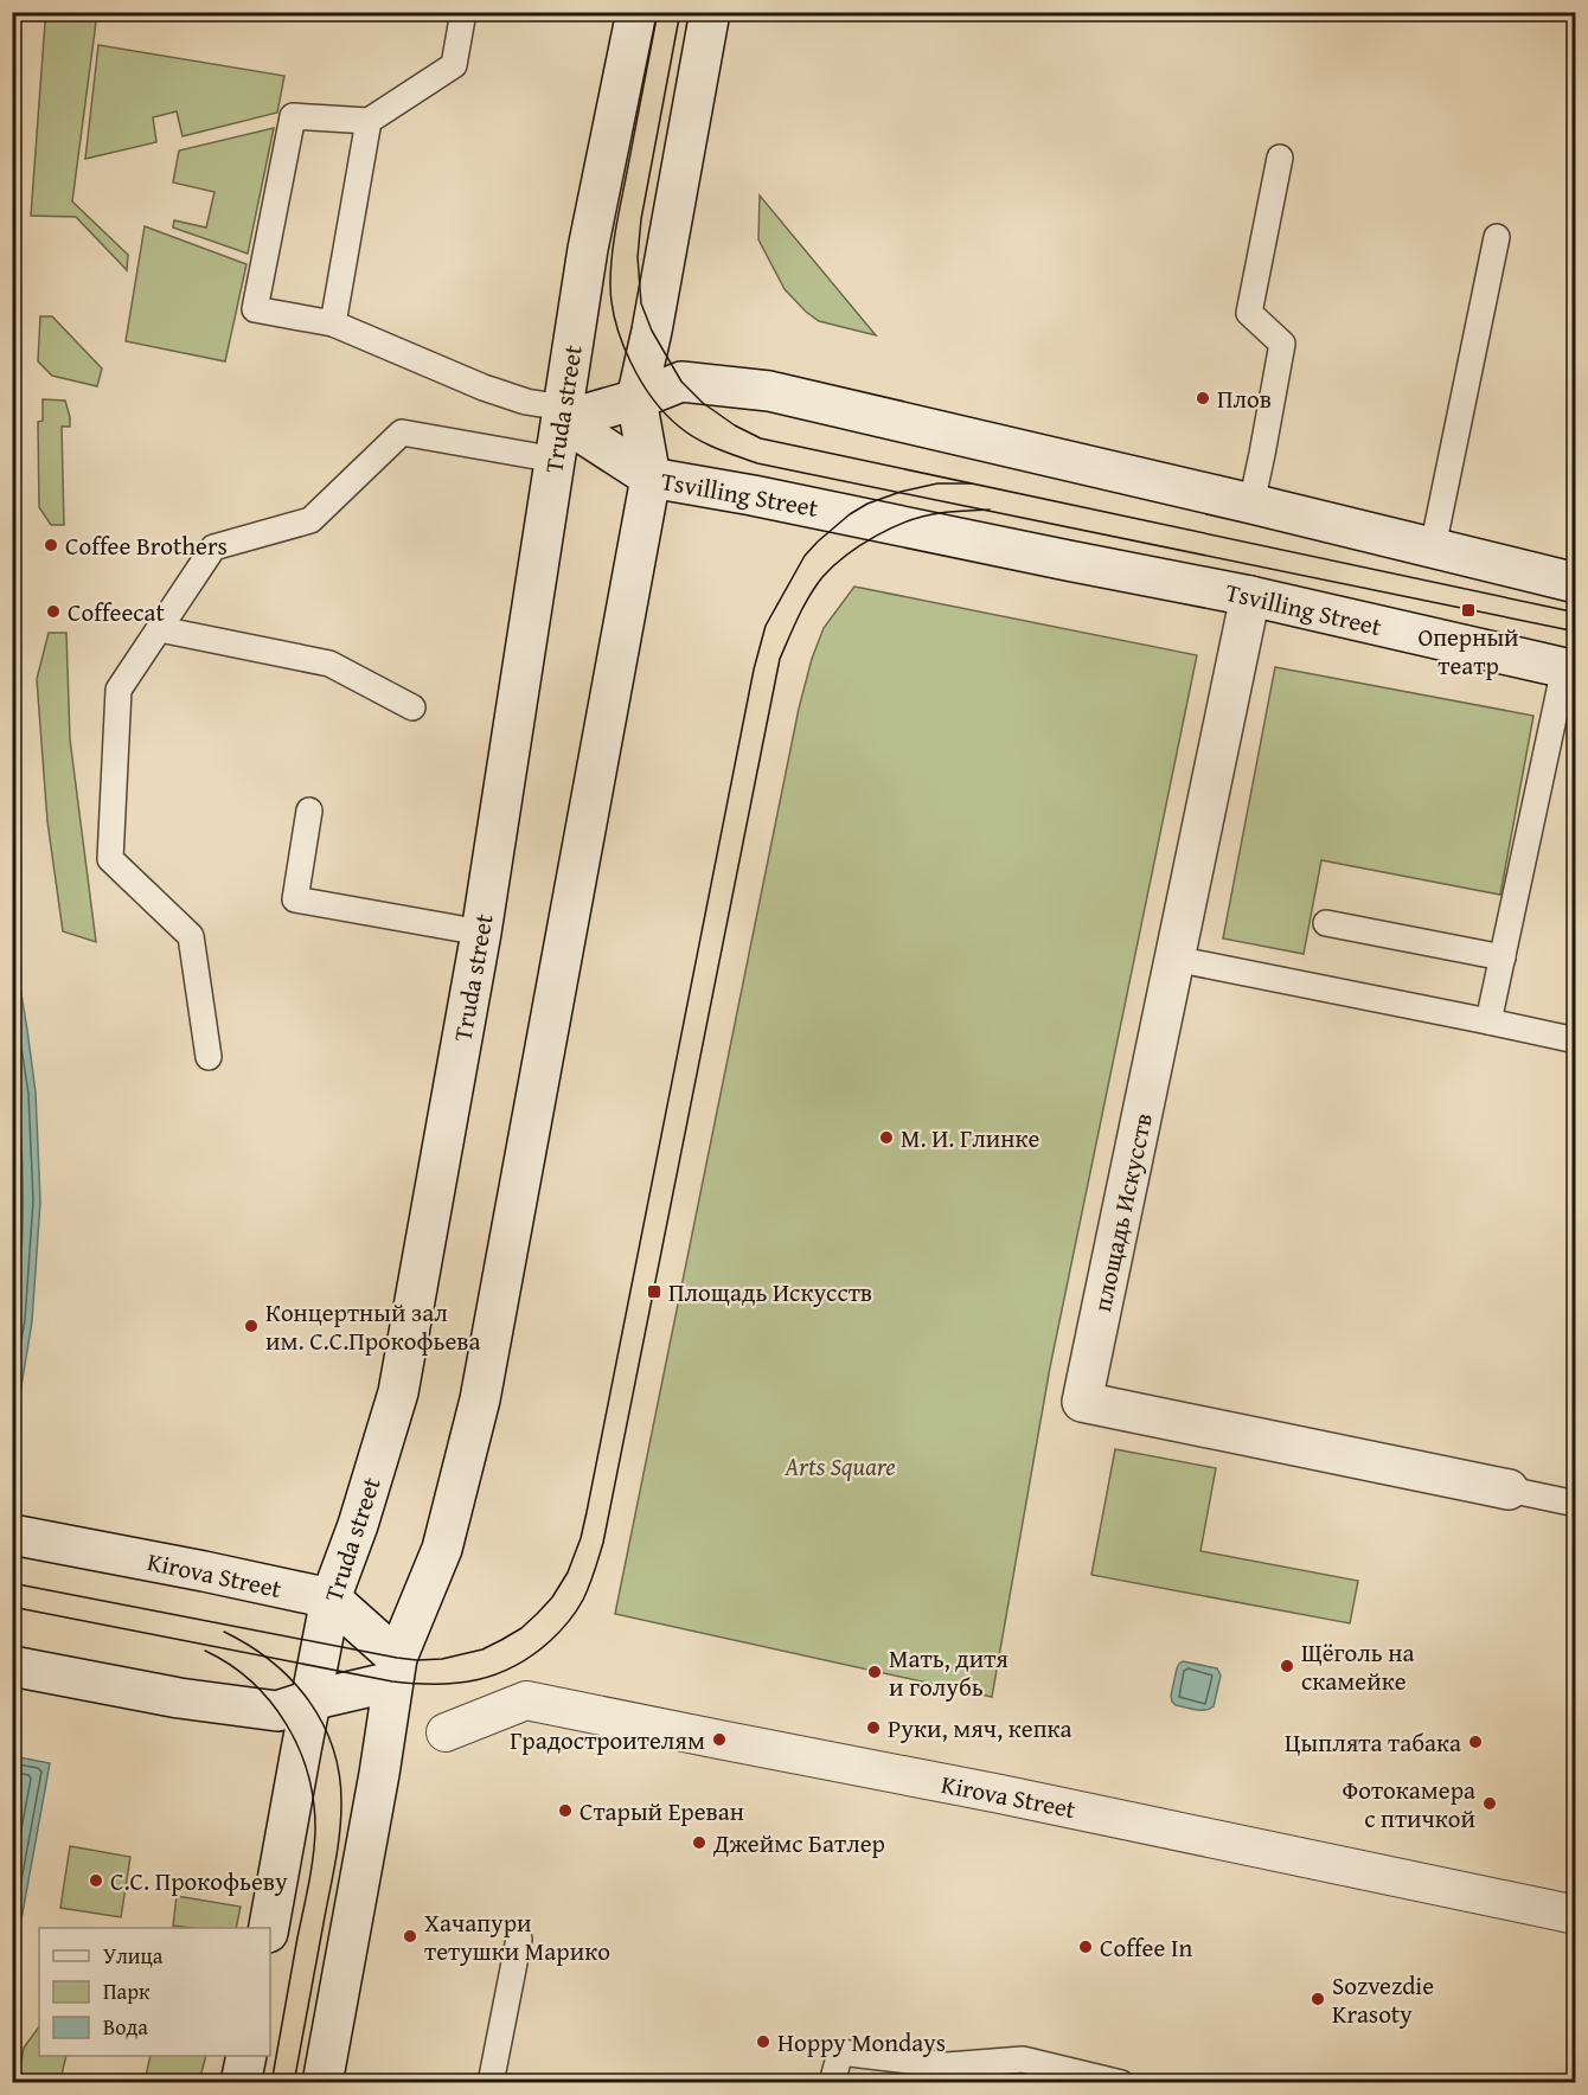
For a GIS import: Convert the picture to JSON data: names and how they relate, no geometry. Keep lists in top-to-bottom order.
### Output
{
  "streets": {
    "main road": [
      "Truda street",
      "Tsvilling Street",
      "площадь Искусств",
      "Kirova Street"
    ]
  },
  "crossings": [
    ["Truda street", "Tsvilling Street"],
    ["Truda street", "Kirova Street"],
    ["Tsvilling Street", "площадь Искусств"]
  ],
  "parks": ["Arts Square"],
  "places": {
    "other": [
      "Плов",
      "Coffee Brothers",
      "Coffeecat",
      "М. И. Глинке",
      "Концертный зал им. С.С.Прокофьева",
      "Щёголь на скамейке",
      "Мать, дитя и голубь",
      "Руки, мяч, кепка",
      "Градостроителям",
      "Цыплята табака",
      "Фотокамера с птичкой",
      "Старый Ереван",
      "Джеймс Батлер",
      "С.С. Прокофьеву",
      "Хачапури тетушки Марико",
      "Coffee In",
      "Sozvezdie Krasoty",
      "Hoppy Mondays"
    ],
    "transit": ["Оперный театр", "Площадь Искусств"]
  },
  "legend": ["Улица", "Парк", "Вода"]
}
